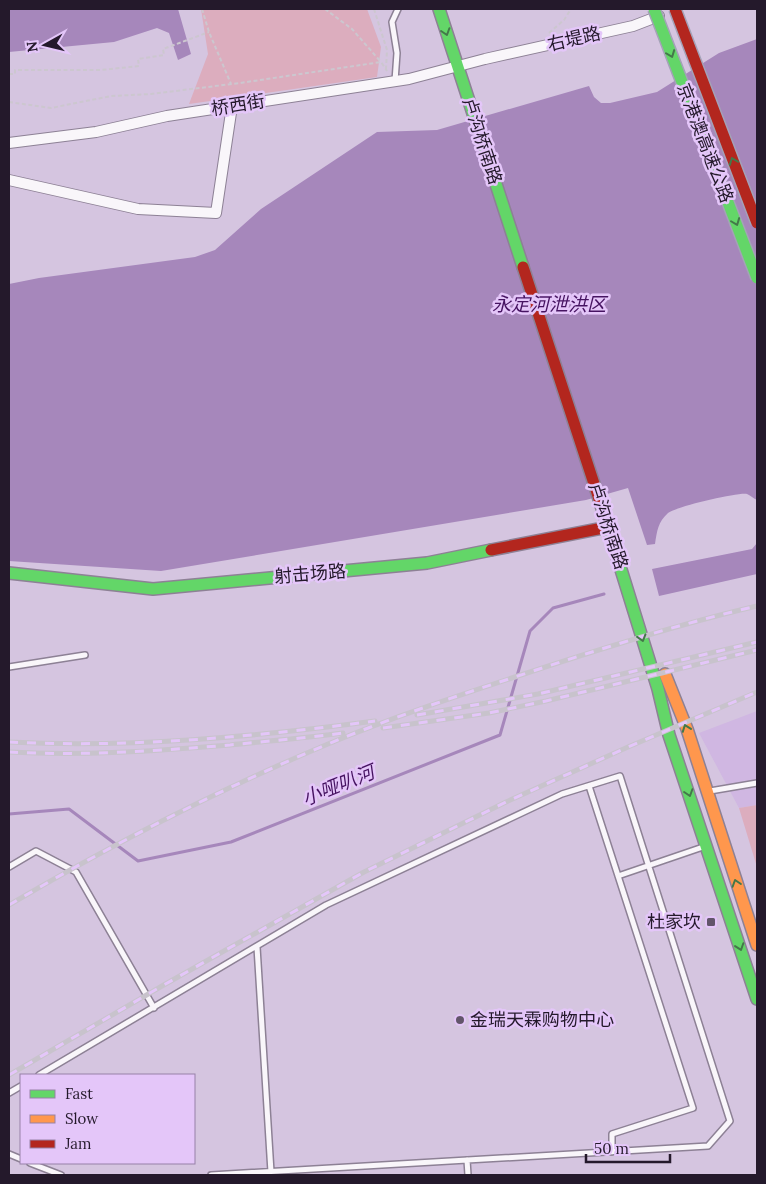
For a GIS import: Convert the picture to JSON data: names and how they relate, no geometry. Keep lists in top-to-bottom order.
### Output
{
  "streets": {
    "main road": ["卢沟桥南路", "京港澳高速公路", "射击场路"],
    "street": ["右堤路", "桥西街"]
  },
  "crossings": [
    ["右堤路", "桥西街"],
    ["右堤路", "卢沟桥南路"],
    ["桥西街", "卢沟桥南路"],
    ["卢沟桥南路", "射击场路"]
  ],
  "water": ["永定河泄洪区", "小哑叭河"],
  "places": {
    "transit": ["杜家坎"],
    "other": ["金瑞天霖购物中心"]
  },
  "legend": ["Fast", "Slow", "Jam"],
  "scale_bar": "50 m",
  "north": "left"
}
